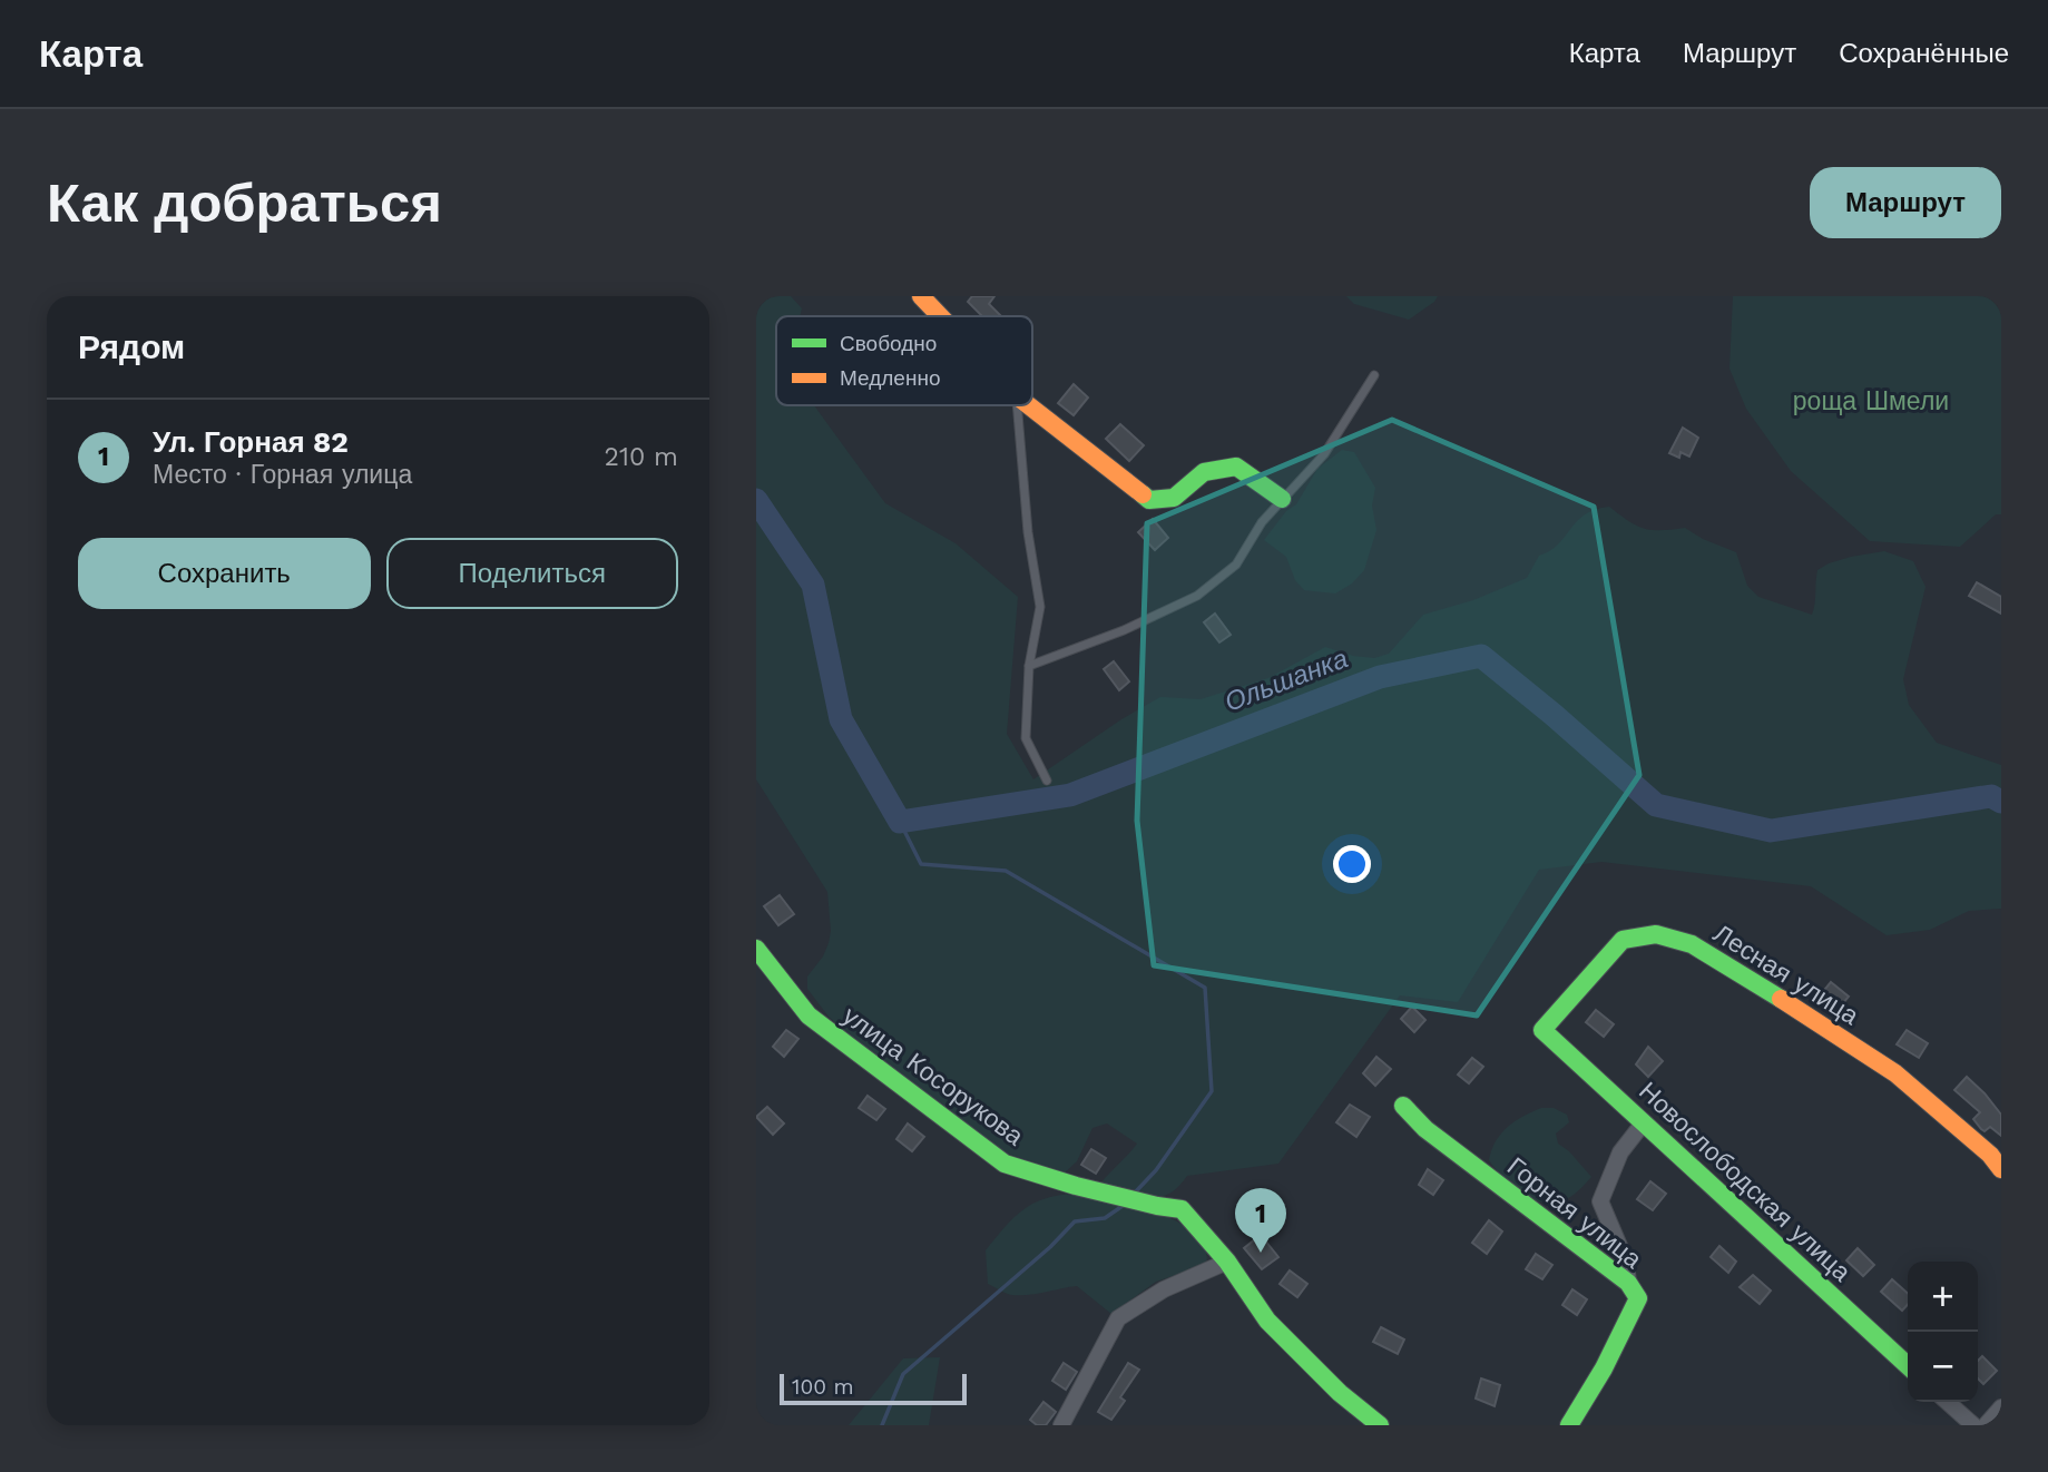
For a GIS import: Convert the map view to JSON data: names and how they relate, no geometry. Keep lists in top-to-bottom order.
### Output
{
  "streets": {
    "street": [
      "Лесная улица",
      "улица Косорукова",
      "Новослободская улица",
      "Горная улица"
    ]
  },
  "crossings": [
    ["Лесная улица", "Новослободская улица"]
  ],
  "water": ["Ольшанка"],
  "parks": ["роща Шмели"],
  "legend": ["Свободно", "Медленно"],
  "scale_bar": "100 m",
  "page": {
    "header": "Карта",
    "nav": ["Карта", "Маршрут", "Сохранённые"],
    "buttons": [
      "Маршрут",
      ["Сохранить", "Поделиться"]
    ],
    "title": "Как добраться",
    "heading": "Рядом",
    "list": [
      {
        "mark": "1",
        "name": "Ул. Горная 82",
        "note": "Место · Горная улица",
        "value": "210 m"
      }
    ],
    "pins": "1",
    "map_buttons": ["+", "−"],
    "scale": "100 m"
  }
}
